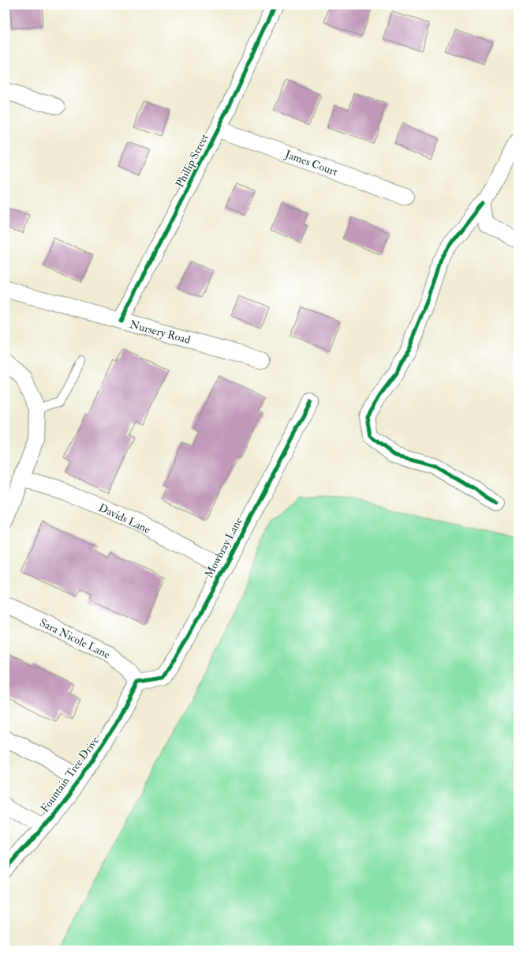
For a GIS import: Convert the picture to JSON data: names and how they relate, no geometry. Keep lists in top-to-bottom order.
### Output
{
  "streets": {
    "street": [
      "Phillip Street",
      "James Court",
      "Nursery Road",
      "Davids Lane",
      "Mowbray Lane",
      "Sara Nicole Lane",
      "Fountain Tree Drive"
    ]
  },
  "crossings": [
    ["Phillip Street", "James Court"],
    ["Phillip Street", "Nursery Road"],
    ["Davids Lane", "Mowbray Lane"],
    ["Mowbray Lane", "Sara Nicole Lane"],
    ["Mowbray Lane", "Fountain Tree Drive"],
    ["Sara Nicole Lane", "Fountain Tree Drive"]
  ]
}
